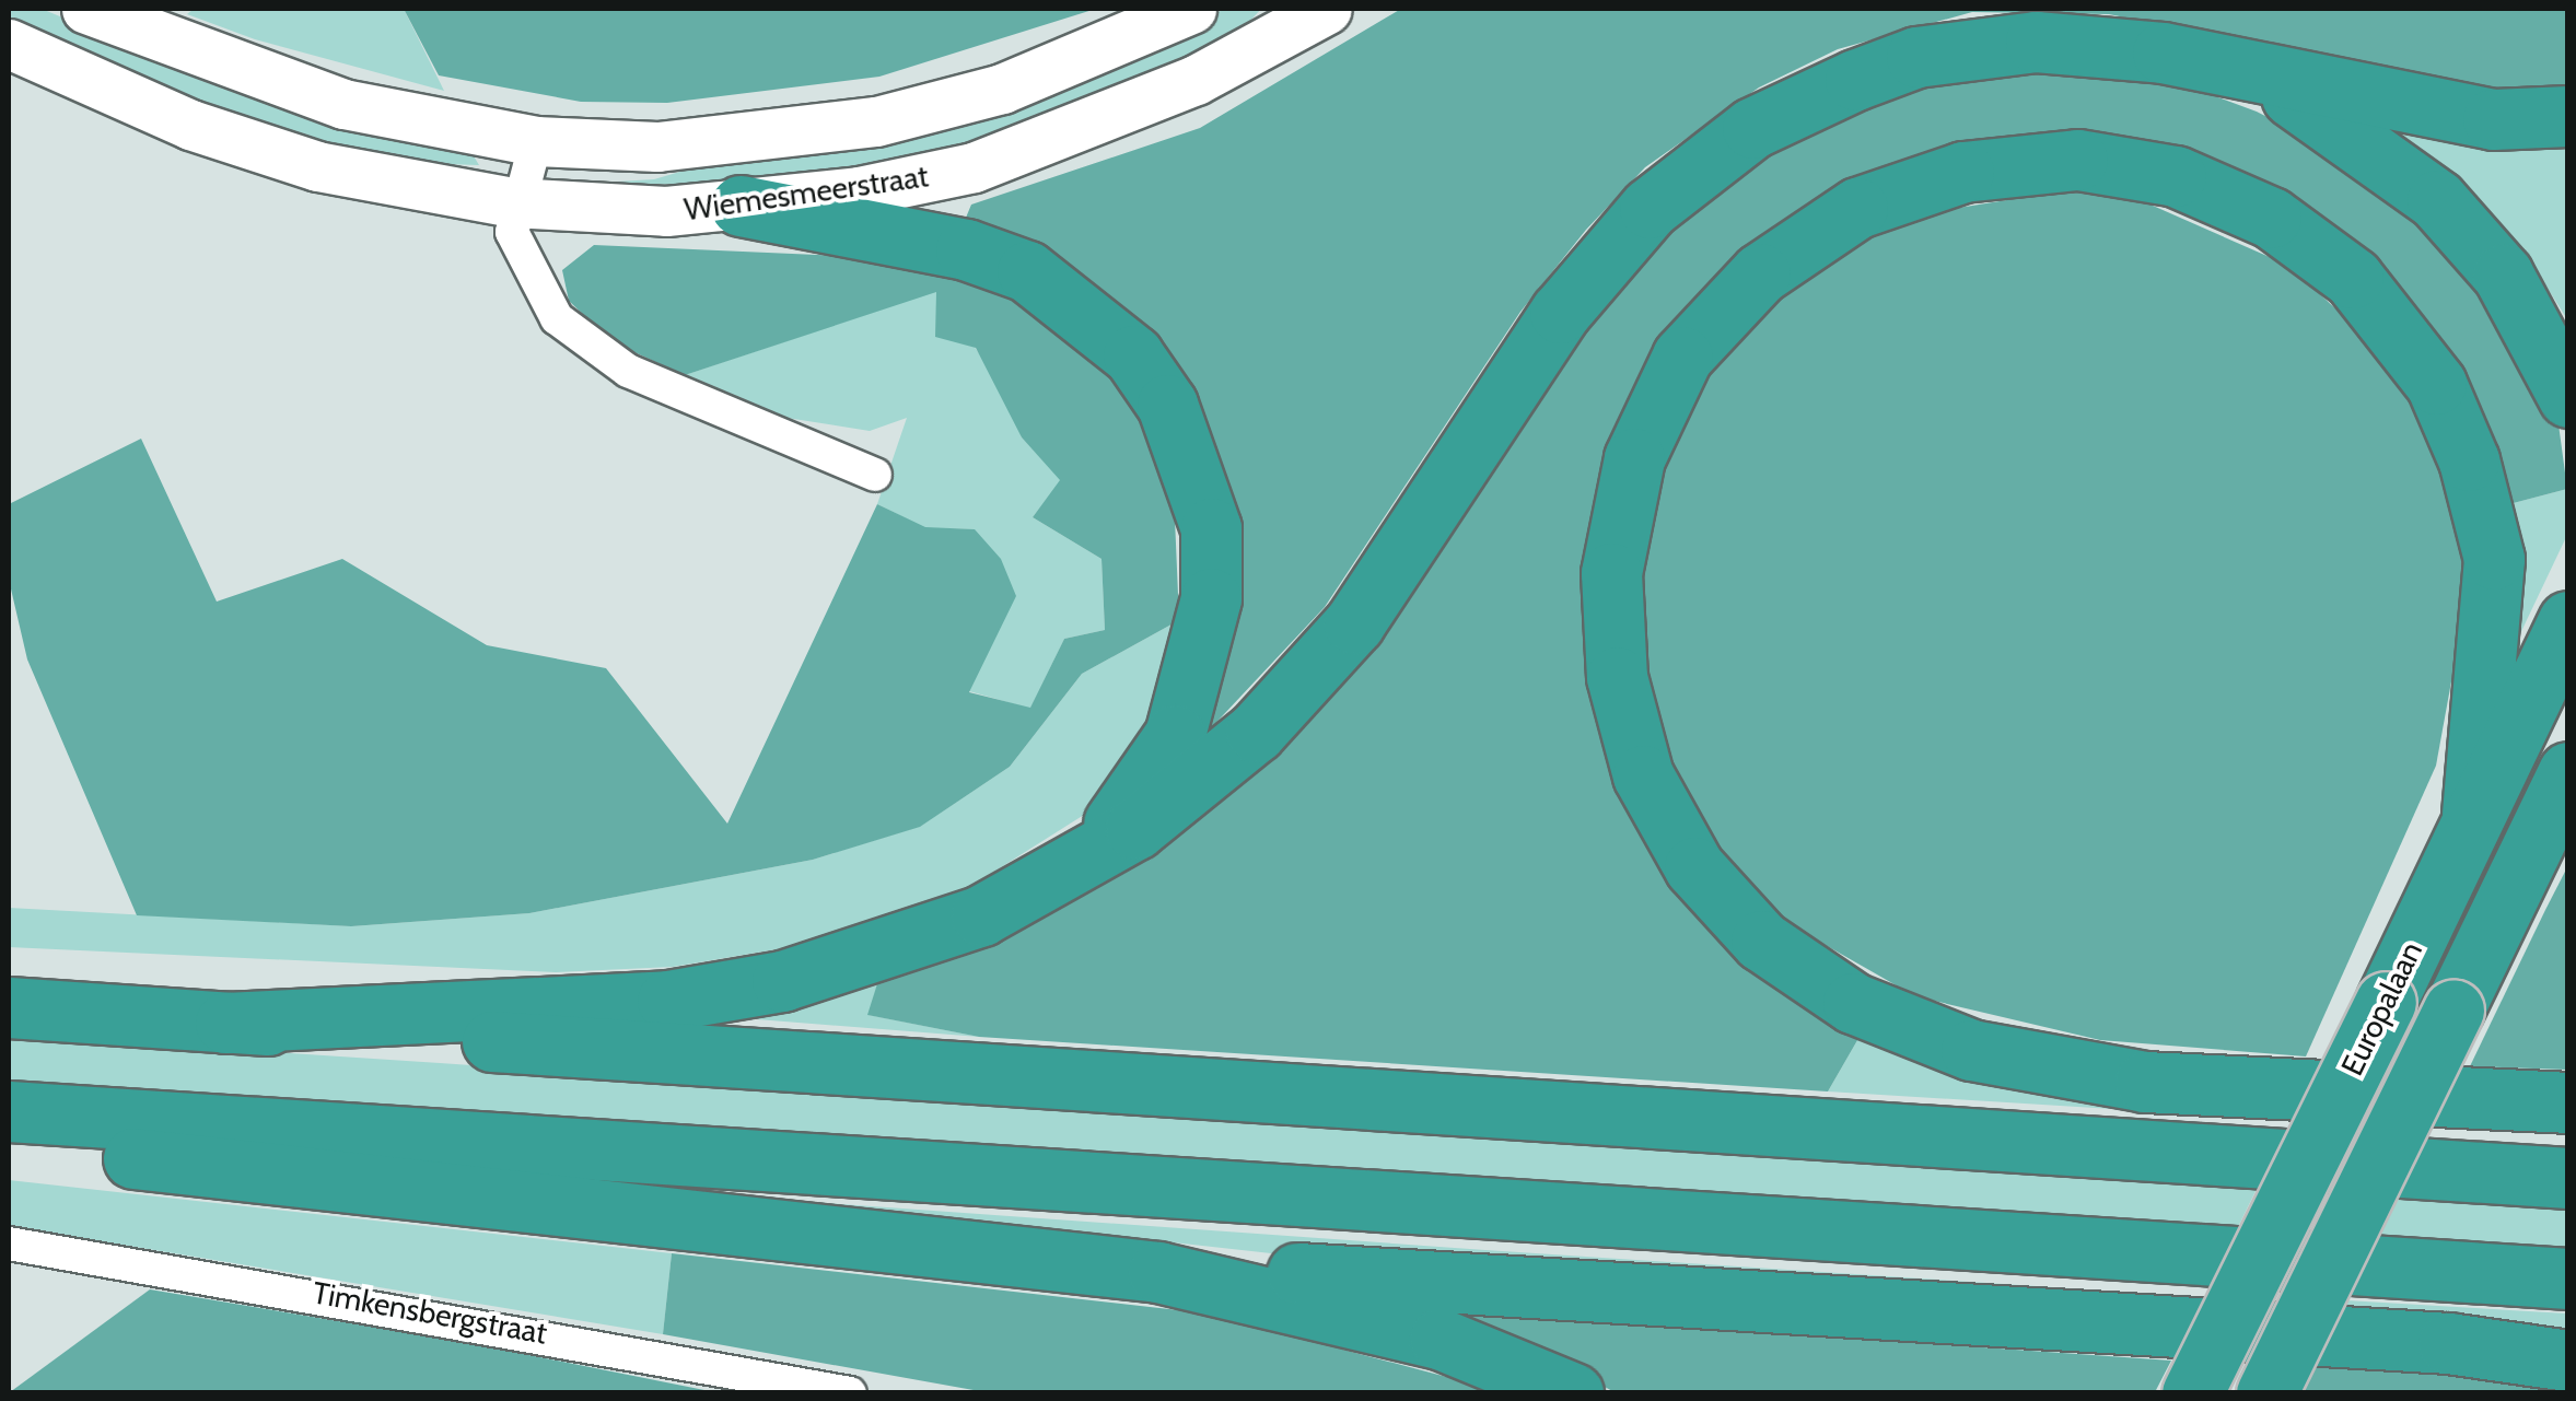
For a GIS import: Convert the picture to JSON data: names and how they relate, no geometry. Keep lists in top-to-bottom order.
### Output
{
  "streets": {
    "highway": ["Europalaan"],
    "main road": ["Wiemesmeerstraat"],
    "street": ["Timkensbergstraat"]
  }
}
